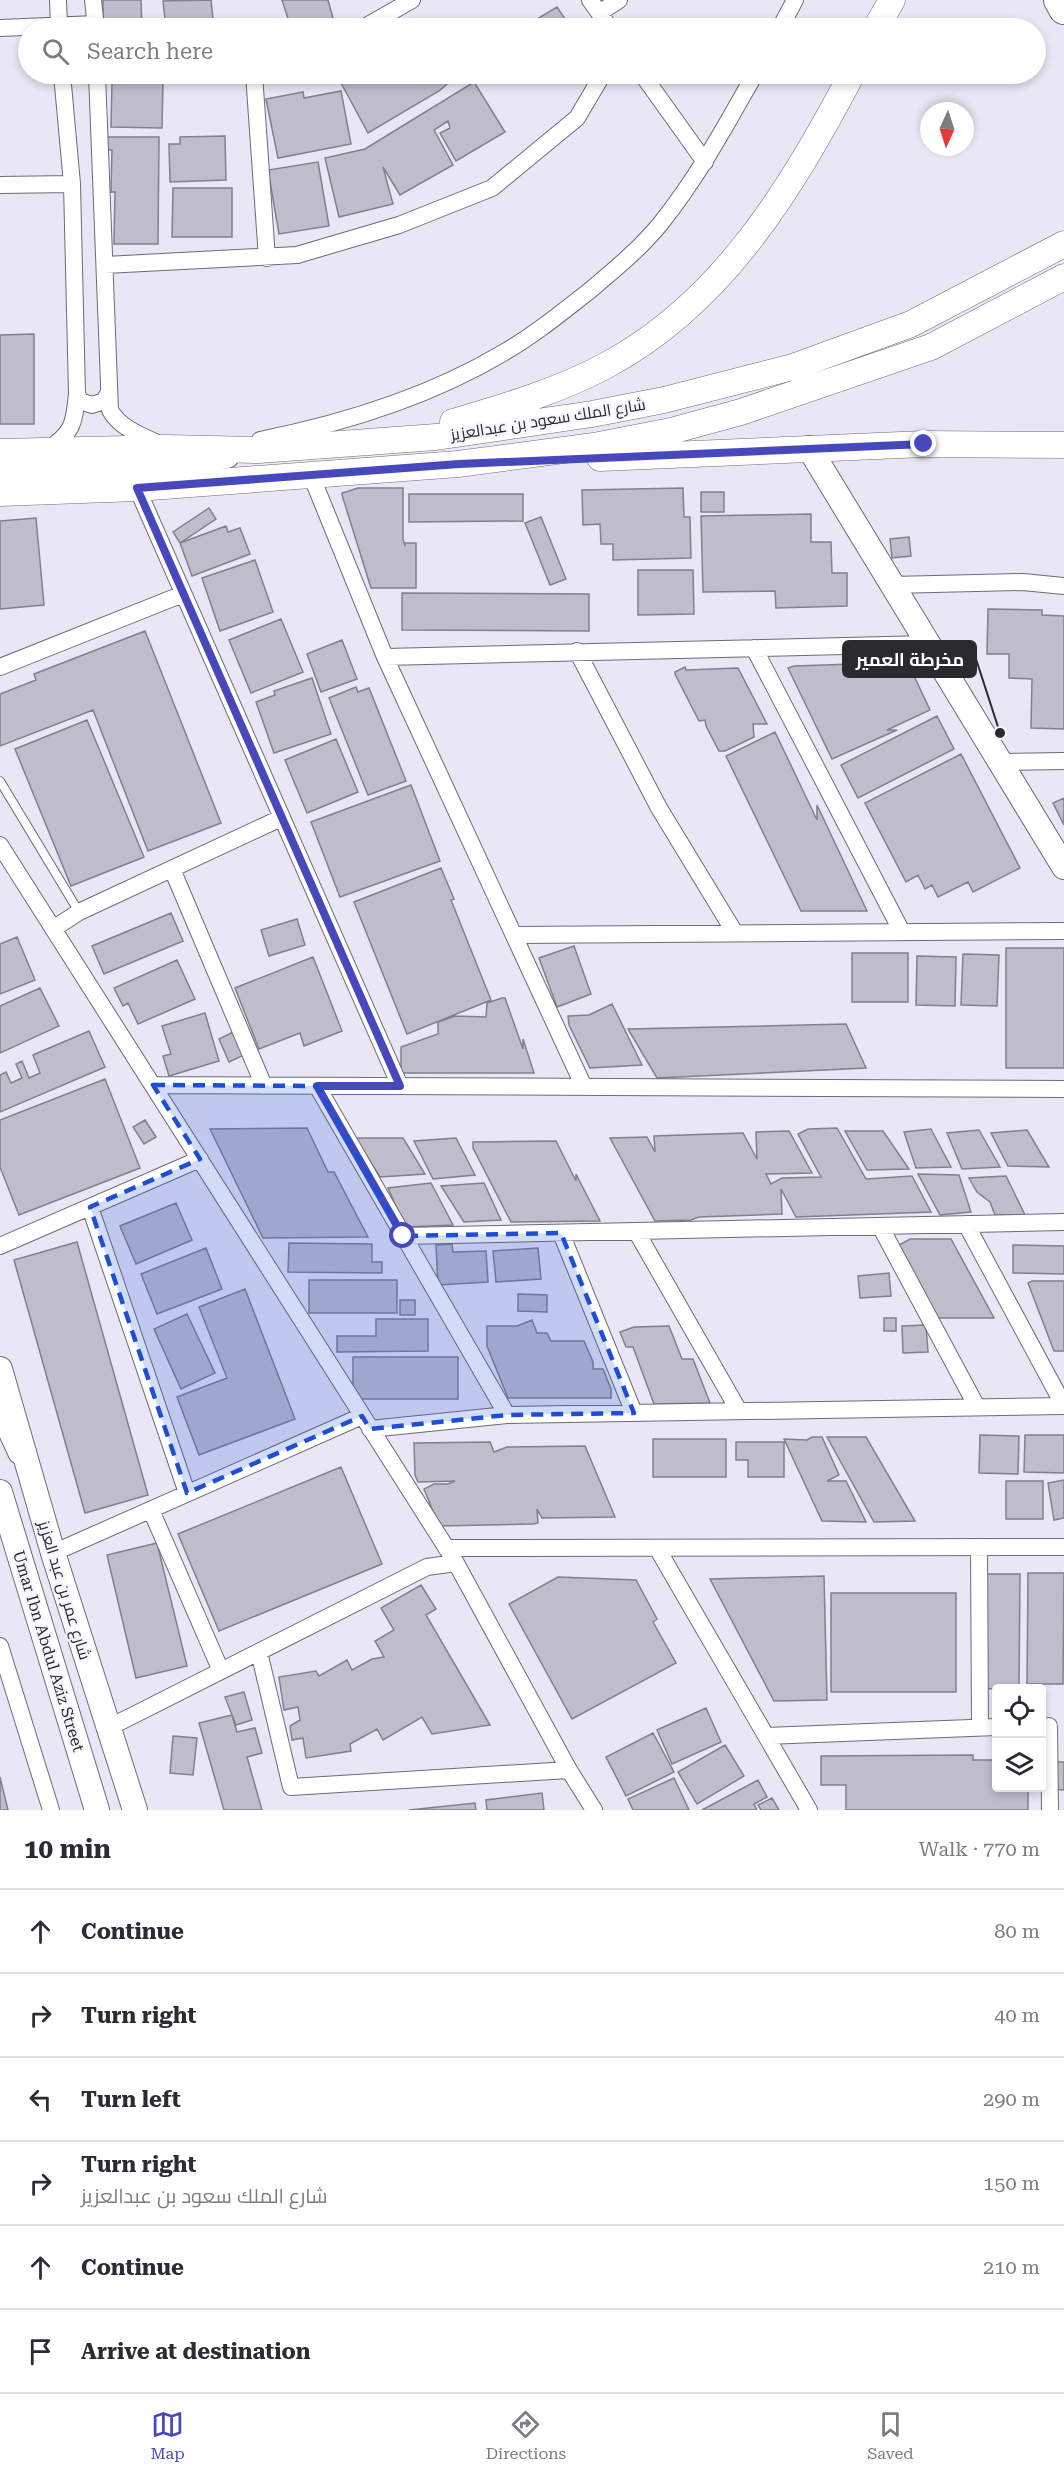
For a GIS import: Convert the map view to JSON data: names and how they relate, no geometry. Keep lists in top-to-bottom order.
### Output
{
  "streets": {
    "main road": ["شارع الملك سعود بن عبدالعزيز", "شارع عمر بن عبد العزيز", "Umar Ibn Abdul Aziz Street"]
  },
  "places": ["مخرطة العمير"],
  "north": "bottom",
  "page": {
    "search": "Search here",
    "heading": ["10 min", "Walk · 770 m"],
    "list": [
      ["Continue", "80 m"],
      ["Turn right", "40 m"],
      ["Turn left", "290 m"],
      ["Turn right", "شارع الملك سعود بن عبدالعزيز", "150 m"],
      ["Continue", "210 m"],
      "Arrive at destination"
    ],
    "nav": ["Map", "Directions", "Saved"]
  }
}
